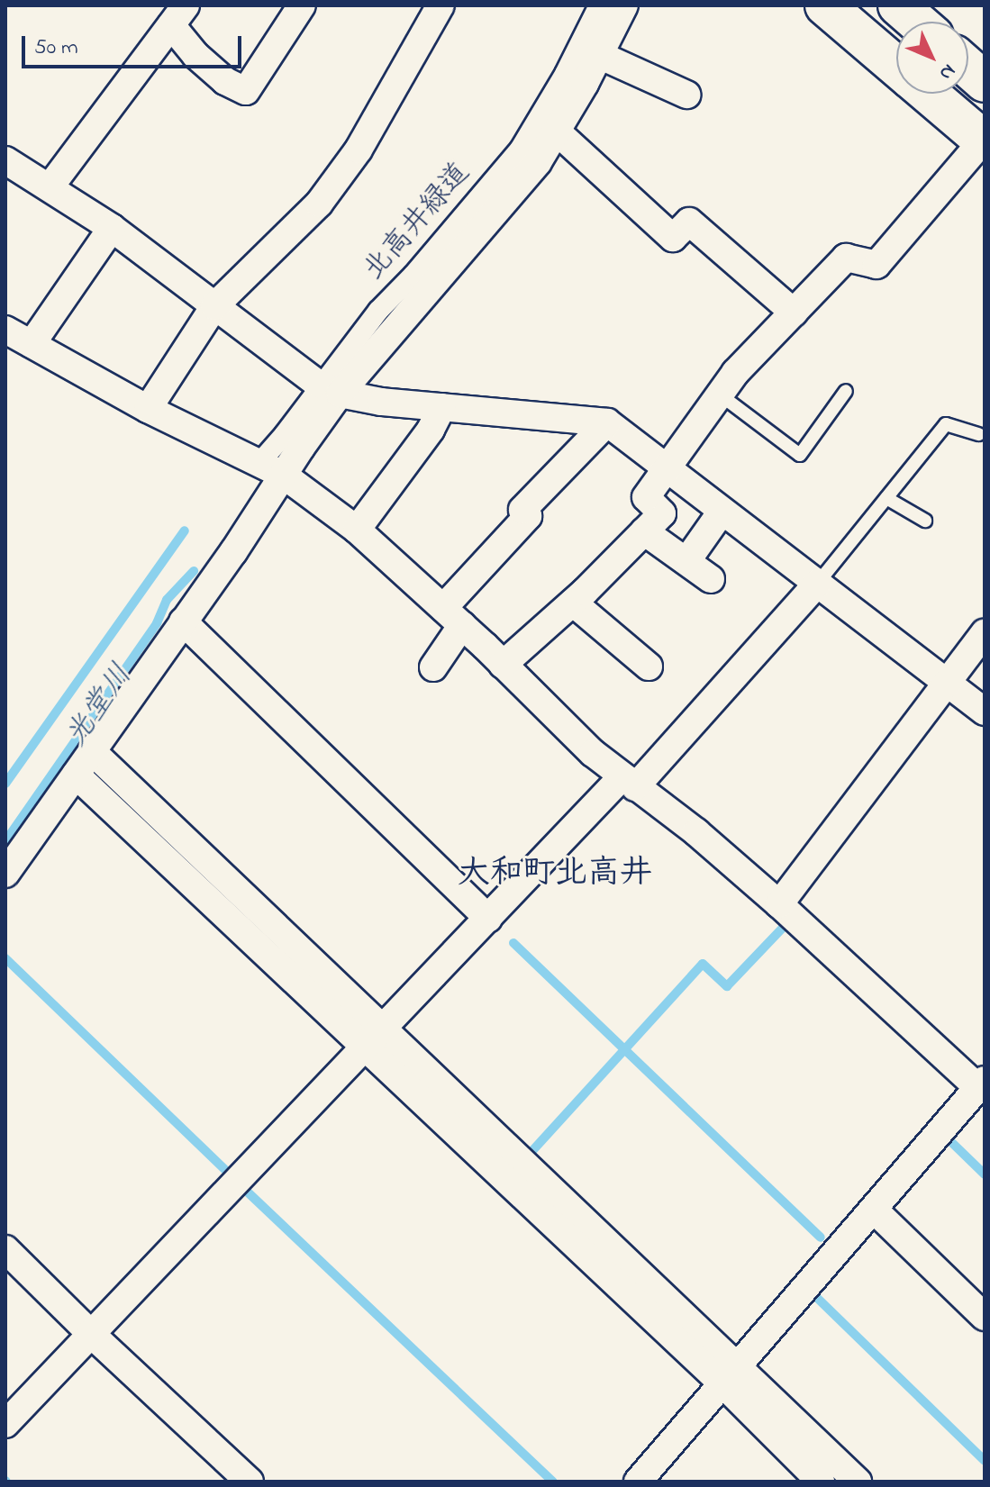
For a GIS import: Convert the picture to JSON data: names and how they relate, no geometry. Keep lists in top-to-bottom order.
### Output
{
  "streets": {
    "street": ["北高井緑道"]
  },
  "districts": ["大和町北高井"],
  "water": ["光堂川"],
  "scale_bar": "50 m",
  "north": "bottom right"
}
